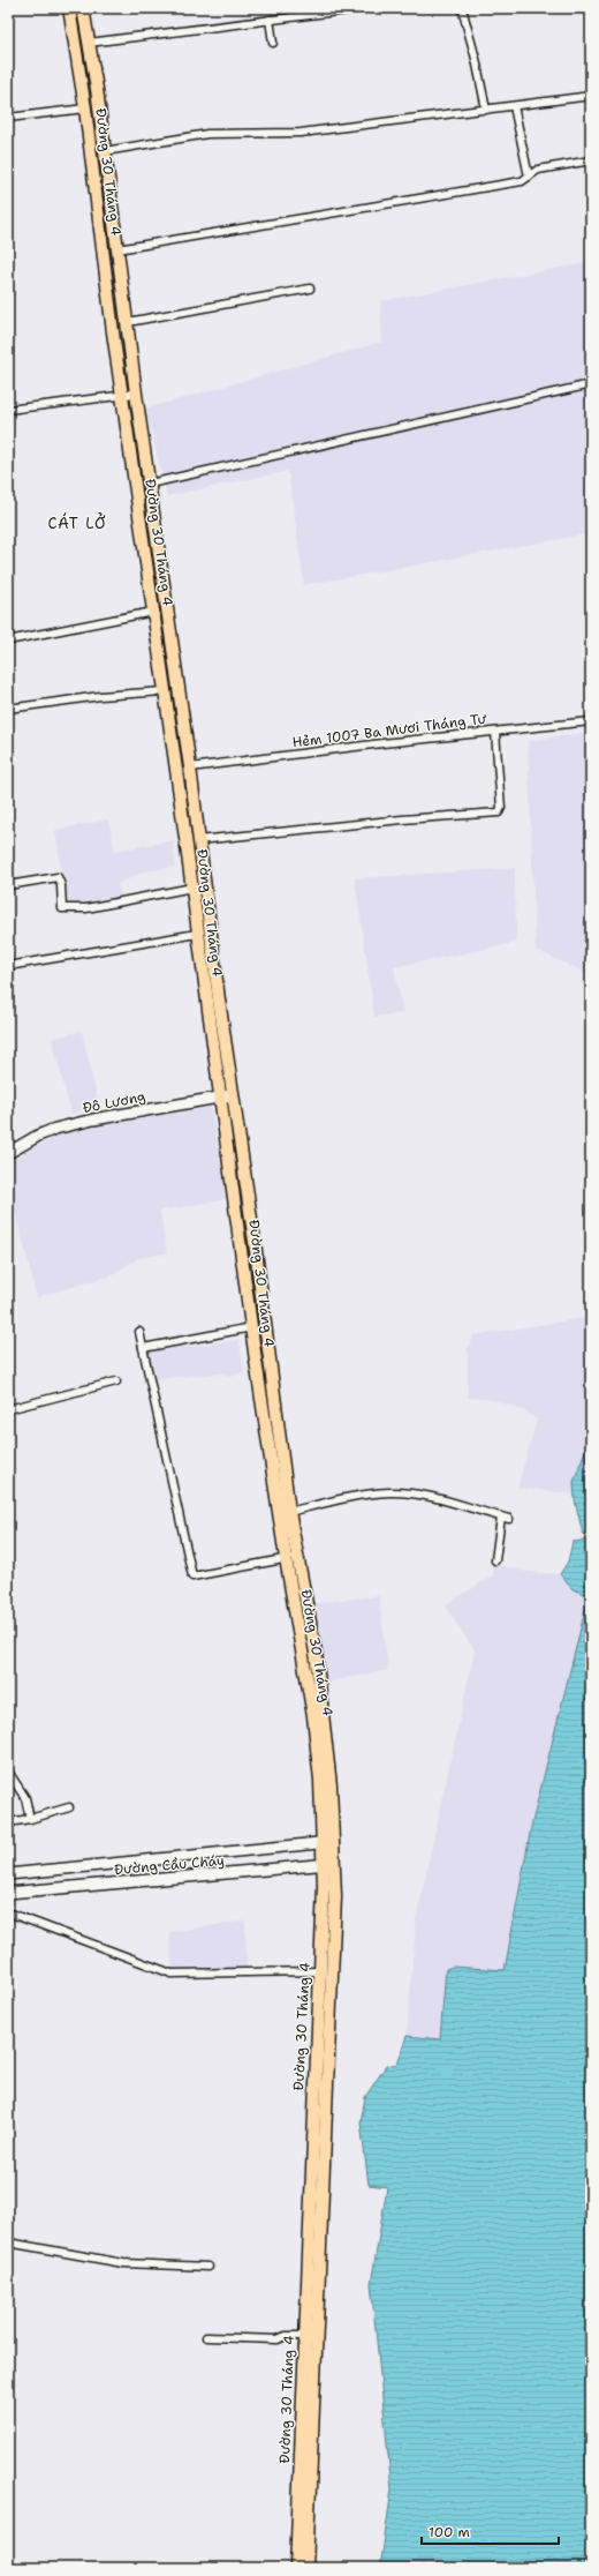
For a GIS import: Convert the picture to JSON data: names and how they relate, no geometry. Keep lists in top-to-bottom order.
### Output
{
  "streets": {
    "main road": ["Đường 30 Tháng 4", "Đô Lương", "Đường Cầu Cháy"],
    "street": ["Hẻm 1007 Ba Mươi Tháng Tư"]
  },
  "crossings": [
    ["Đường 30 Tháng 4", "Hẻm 1007 Ba Mươi Tháng Tư"],
    ["Đường 30 Tháng 4", "Đô Lương"],
    ["Đường 30 Tháng 4", "Đường Cầu Cháy"]
  ],
  "districts": ["CÁT LỞ"],
  "scale_bar": "100 m"
}
